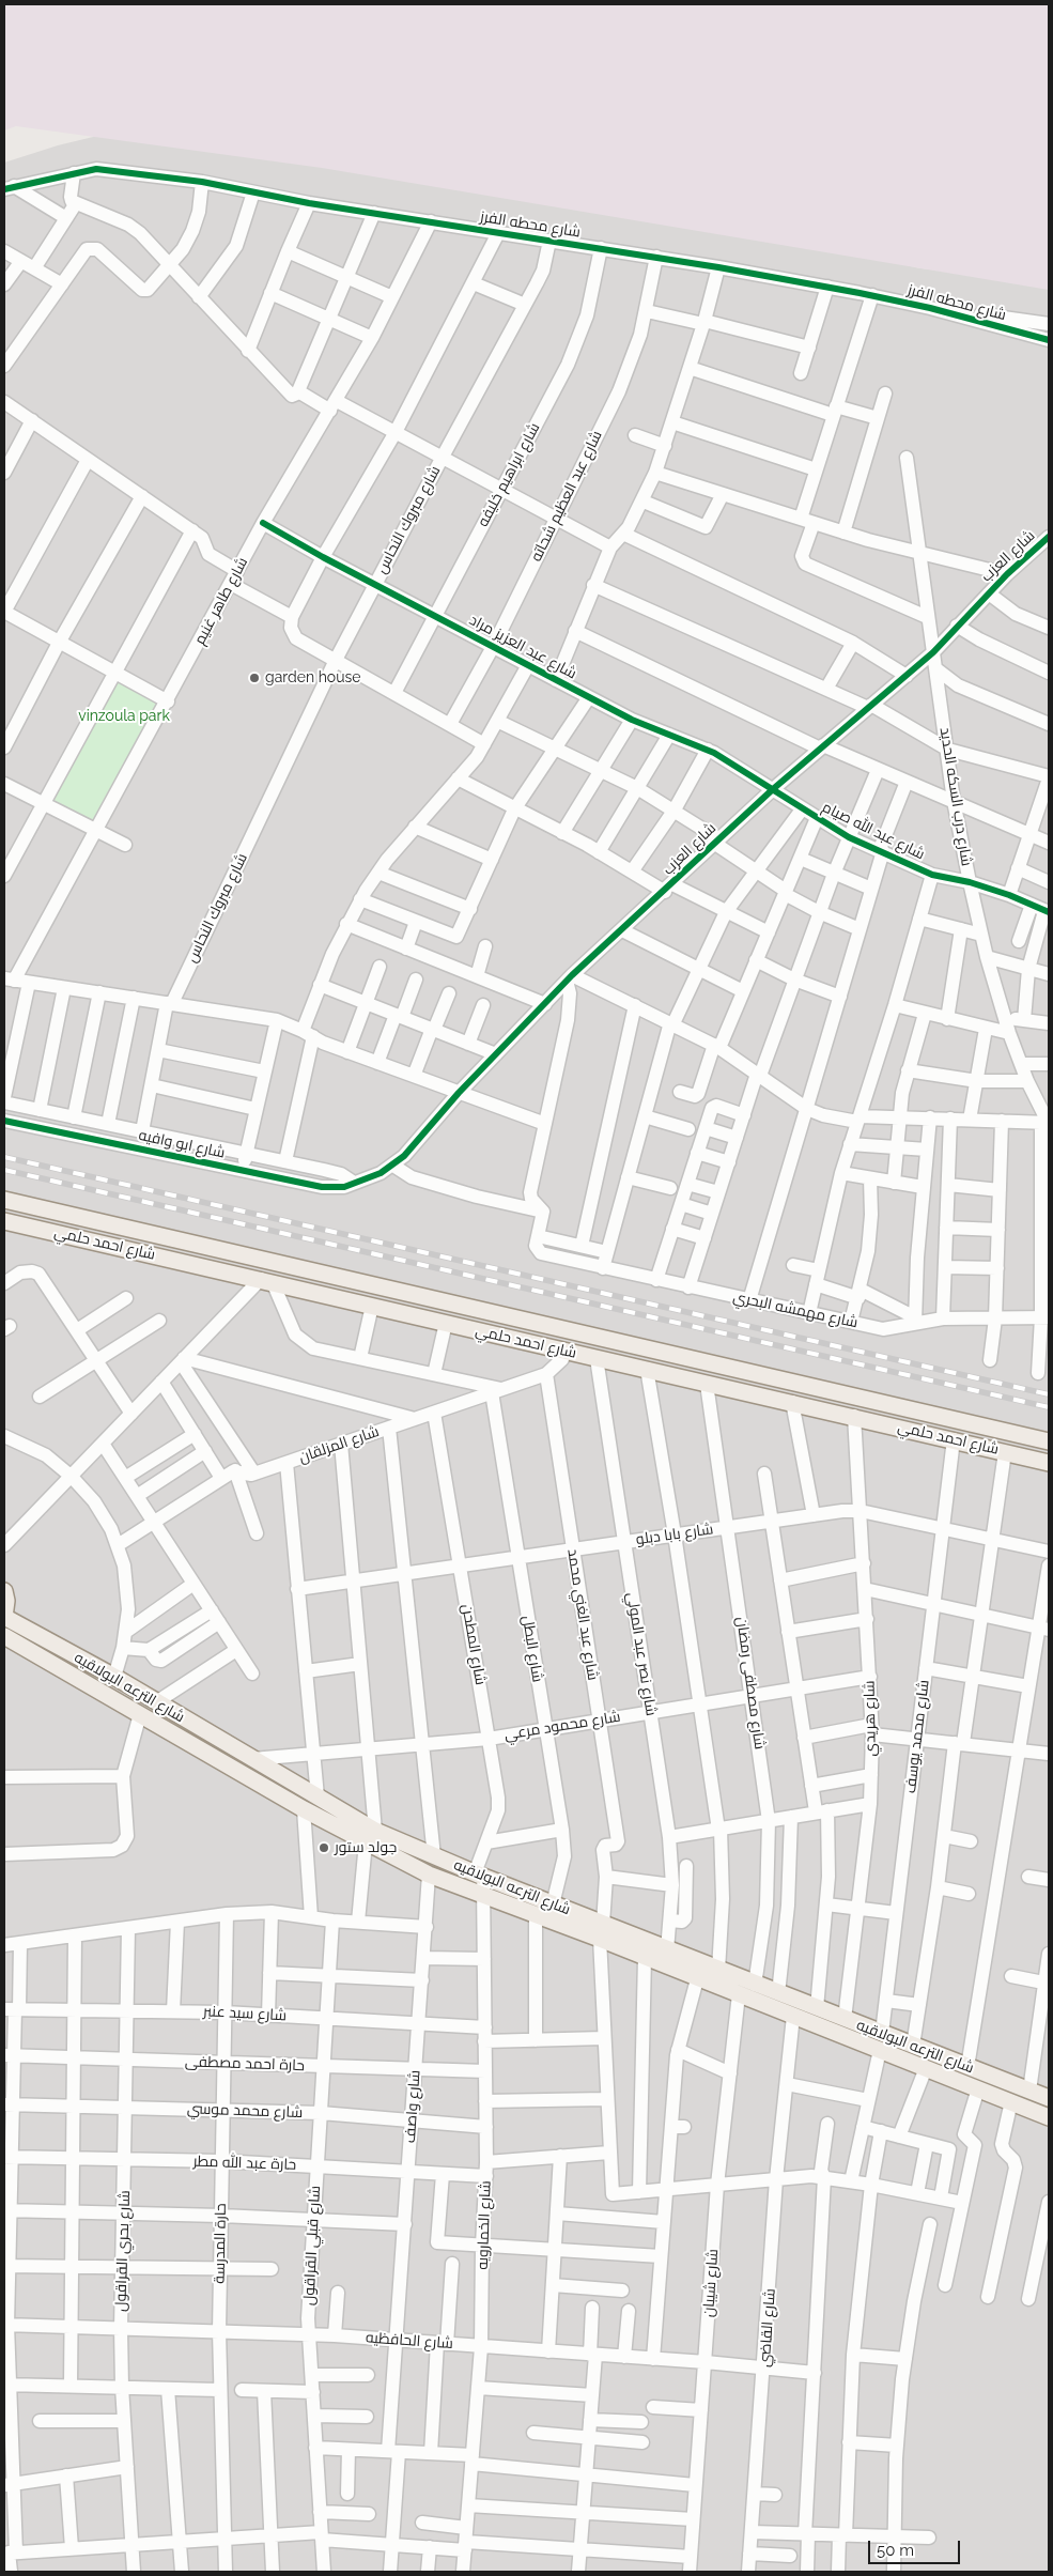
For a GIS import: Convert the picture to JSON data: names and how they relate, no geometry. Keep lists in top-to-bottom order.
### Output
{
  "streets": {
    "main road": ["شارع احمد حلمي", "شارع الترعه البولاقيه"],
    "street": [
      "شارع محطه الفرز",
      "شارع ابراهيم خليفه",
      "شارع عبد العظيم شحاته",
      "شارع مبروك النحاس",
      "شارع العزب",
      "شارع طاهر غنيم",
      "شارع عبد العزيز مراد",
      "شارع درب السكه الحديد",
      "شارع عبد الله صيام",
      "شارع ابو وافيه",
      "شارع مهمشه البحري",
      "شارع المزلقان",
      "شارع بابا دبلو",
      "شارع عبد الغني محمد",
      "شارع المطحن",
      "شارع البطل",
      "شارع نصر عبد المولي",
      "شارع مصطفى رمضان",
      "شارع هريدي",
      "شارع محمود مرعي",
      "شارع محمد يوسف",
      "شارع سيد عنبر",
      "حارة احمد مصطفى",
      "شارع واصف",
      "شارع محمد موسي",
      "حارة عبد الله مطر",
      "شارع الخمارويه",
      "حارة المدرسة",
      "شارع قبلي القراقول",
      "شارع بحري القراقول",
      "شارع شيبان",
      "شارع القاضي",
      "شارع الحافظيه"
    ]
  },
  "crossings": [
    ["شارع محطه الفرز", "شارع ابراهيم خليفه"],
    ["شارع محطه الفرز", "شارع عبد العظيم شحاته"],
    ["شارع محطه الفرز", "شارع مبروك النحاس"],
    ["شارع محطه الفرز", "شارع طاهر غنيم"],
    ["شارع ابراهيم خليفه", "شارع عبد العزيز مراد"],
    ["شارع عبد العظيم شحاته", "شارع عبد العزيز مراد"],
    ["شارع مبروك النحاس", "شارع عبد العزيز مراد"],
    ["شارع مبروك النحاس", "شارع ابو وافيه"],
    ["شارع العزب", "شارع عبد العزيز مراد"],
    ["شارع العزب", "شارع درب السكه الحديد"],
    ["شارع العزب", "شارع عبد الله صيام"],
    ["شارع العزب", "شارع ابو وافيه"],
    ["شارع طاهر غنيم", "شارع عبد العزيز مراد"],
    ["شارع عبد العزيز مراد", "شارع عبد الله صيام"],
    ["شارع درب السكه الحديد", "شارع عبد الله صيام"],
    ["شارع احمد حلمي", "شارع نصر عبد المولي"],
    ["شارع احمد حلمي", "شارع مصطفى رمضان"],
    ["شارع احمد حلمي", "شارع هريدي"],
    ["شارع احمد حلمي", "شارع محمد يوسف"],
    ["شارع المزلقان", "شارع عبد الغني محمد"],
    ["شارع المزلقان", "شارع المطحن"],
    ["شارع المزلقان", "شارع البطل"],
    ["شارع بابا دبلو", "شارع عبد الغني محمد"],
    ["شارع بابا دبلو", "شارع المطحن"],
    ["شارع بابا دبلو", "شارع البطل"],
    ["شارع بابا دبلو", "شارع نصر عبد المولي"],
    ["شارع بابا دبلو", "شارع مصطفى رمضان"],
    ["شارع بابا دبلو", "شارع هريدي"],
    ["شارع بابا دبلو", "شارع محمد يوسف"],
    ["شارع عبد الغني محمد", "شارع محمود مرعي"],
    ["شارع المطحن", "شارع الترعه البولاقيه"],
    ["شارع المطحن", "شارع محمود مرعي"],
    ["شارع المطحن", "شارع الخمارويه"],
    ["شارع البطل", "شارع الترعه البولاقيه"],
    ["شارع البطل", "شارع محمود مرعي"],
    ["شارع نصر عبد المولي", "شارع الترعه البولاقيه"],
    ["شارع نصر عبد المولي", "شارع محمود مرعي"],
    ["شارع مصطفى رمضان", "شارع الترعه البولاقيه"],
    ["شارع مصطفى رمضان", "شارع محمود مرعي"],
    ["شارع الترعه البولاقيه", "شارع هريدي"],
    ["شارع الترعه البولاقيه", "شارع محمود مرعي"],
    ["شارع الترعه البولاقيه", "شارع محمد يوسف"],
    ["شارع الترعه البولاقيه", "شارع واصف"],
    ["شارع الترعه البولاقيه", "شارع الخمارويه"],
    ["شارع الترعه البولاقيه", "شارع شيبان"],
    ["شارع الترعه البولاقيه", "شارع القاضي"],
    ["شارع هريدي", "شارع محمود مرعي"],
    ["شارع سيد عنبر", "شارع واصف"],
    ["شارع سيد عنبر", "شارع الخمارويه"],
    ["شارع سيد عنبر", "حارة المدرسة"],
    ["شارع سيد عنبر", "شارع قبلي القراقول"],
    ["شارع سيد عنبر", "شارع بحري القراقول"],
    ["حارة احمد مصطفى", "شارع واصف"],
    ["حارة احمد مصطفى", "شارع الخمارويه"],
    ["حارة احمد مصطفى", "حارة المدرسة"],
    ["حارة احمد مصطفى", "شارع قبلي القراقول"],
    ["حارة احمد مصطفى", "شارع بحري القراقول"],
    ["شارع واصف", "شارع محمد موسي"],
    ["شارع واصف", "حارة عبد الله مطر"],
    ["شارع واصف", "شارع الحافظيه"],
    ["شارع محمد موسي", "شارع الخمارويه"],
    ["شارع محمد موسي", "حارة المدرسة"],
    ["شارع محمد موسي", "شارع قبلي القراقول"],
    ["شارع محمد موسي", "شارع بحري القراقول"],
    ["حارة عبد الله مطر", "شارع الخمارويه"],
    ["حارة عبد الله مطر", "حارة المدرسة"],
    ["حارة عبد الله مطر", "شارع قبلي القراقول"],
    ["حارة عبد الله مطر", "شارع بحري القراقول"],
    ["شارع الخمارويه", "شارع الحافظيه"],
    ["حارة المدرسة", "شارع الحافظيه"],
    ["شارع قبلي القراقول", "شارع الحافظيه"],
    ["شارع بحري القراقول", "شارع الحافظيه"],
    ["شارع شيبان", "شارع الحافظيه"],
    ["شارع القاضي", "شارع الحافظيه"]
  ],
  "parks": ["vinzoula park"],
  "places": ["garden house", "جولد ستور"],
  "scale_bar": "50 m"
}
